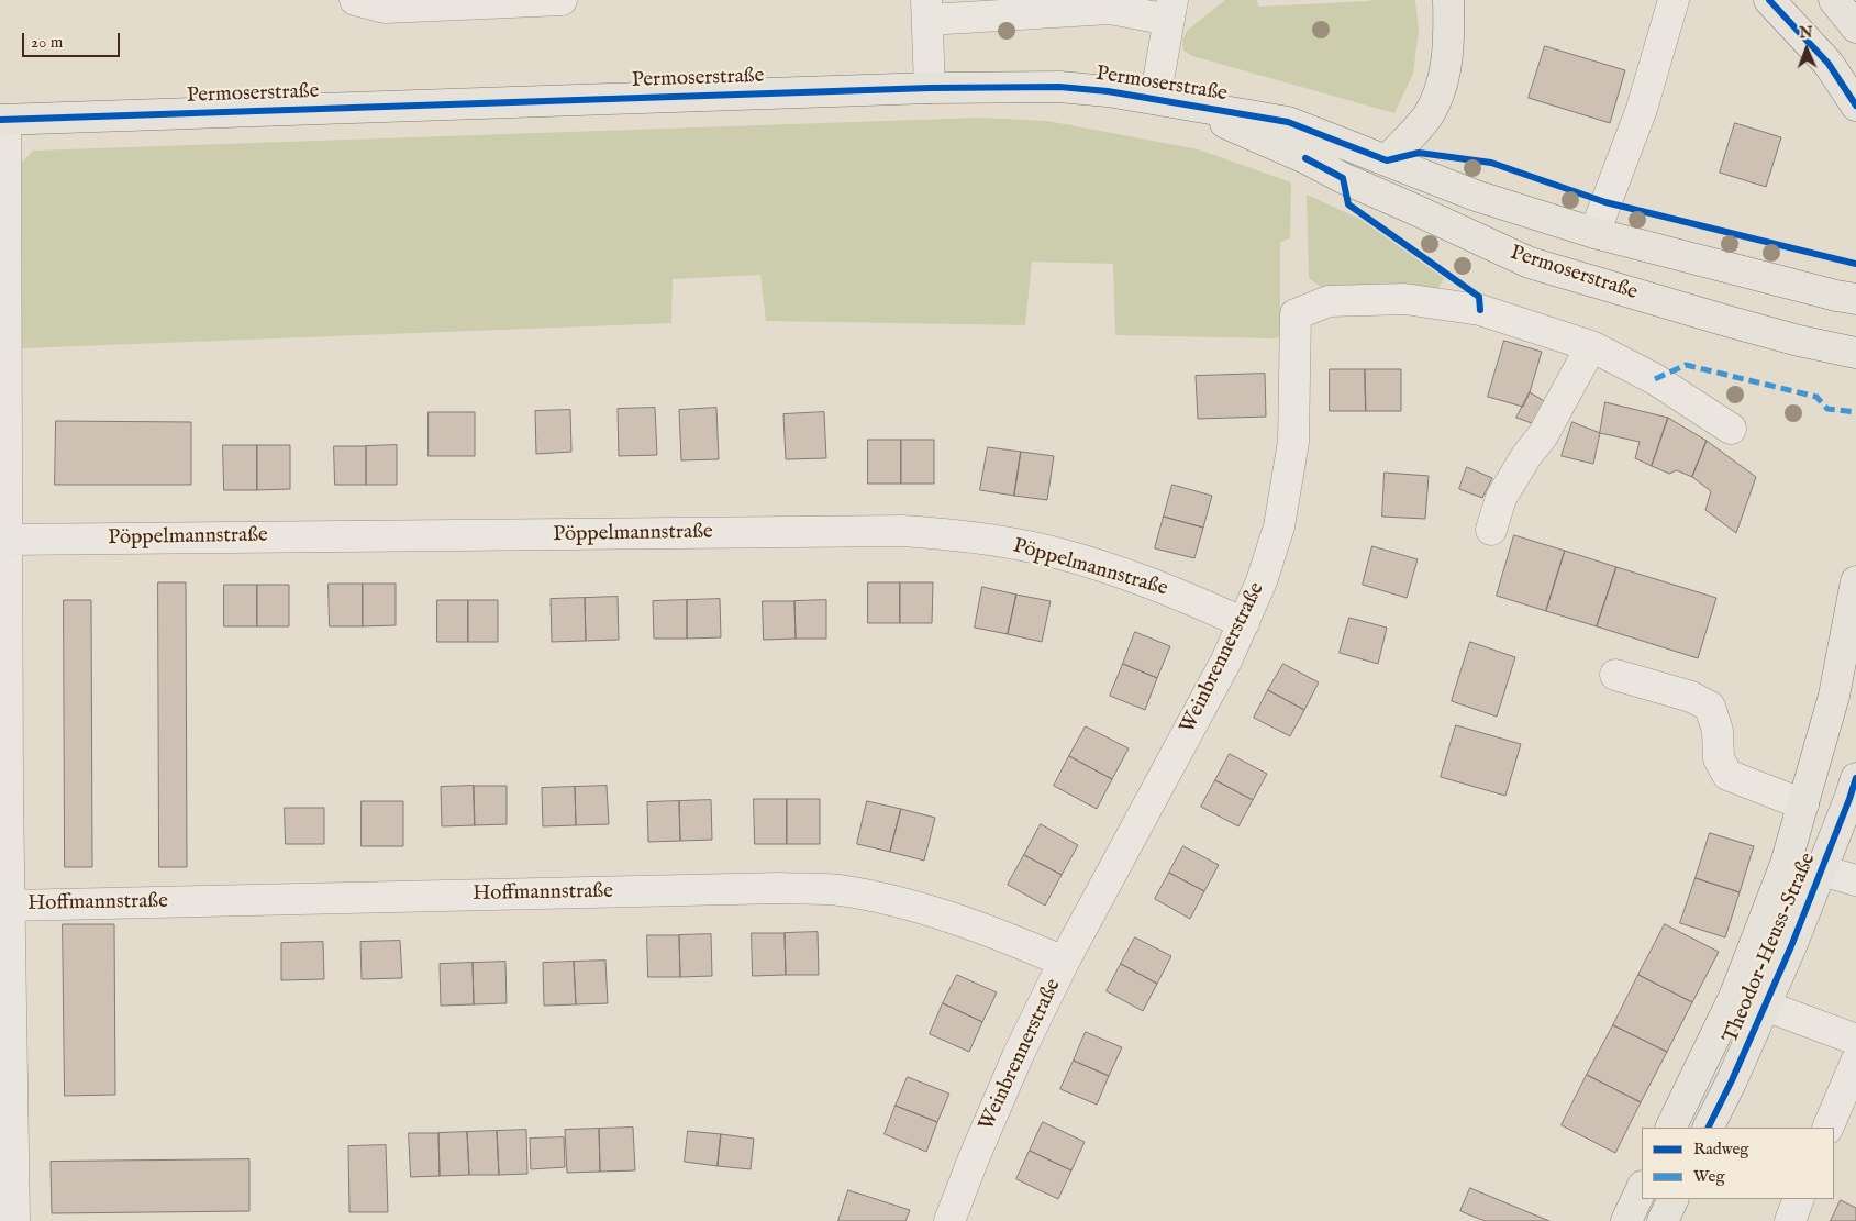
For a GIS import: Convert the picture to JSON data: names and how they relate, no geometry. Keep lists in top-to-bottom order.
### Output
{
  "streets": {
    "main road": ["Permoserstraße", "Theodor-Heuss-Straße"],
    "street": ["Pöppelmannstraße", "Weinbrennerstraße", "Hoffmannstraße"]
  },
  "crossings": [
    ["Pöppelmannstraße", "Weinbrennerstraße"],
    ["Weinbrennerstraße", "Hoffmannstraße"]
  ],
  "legend": ["Radweg", "Weg"],
  "scale_bar": "20 m",
  "north": "top"
}
